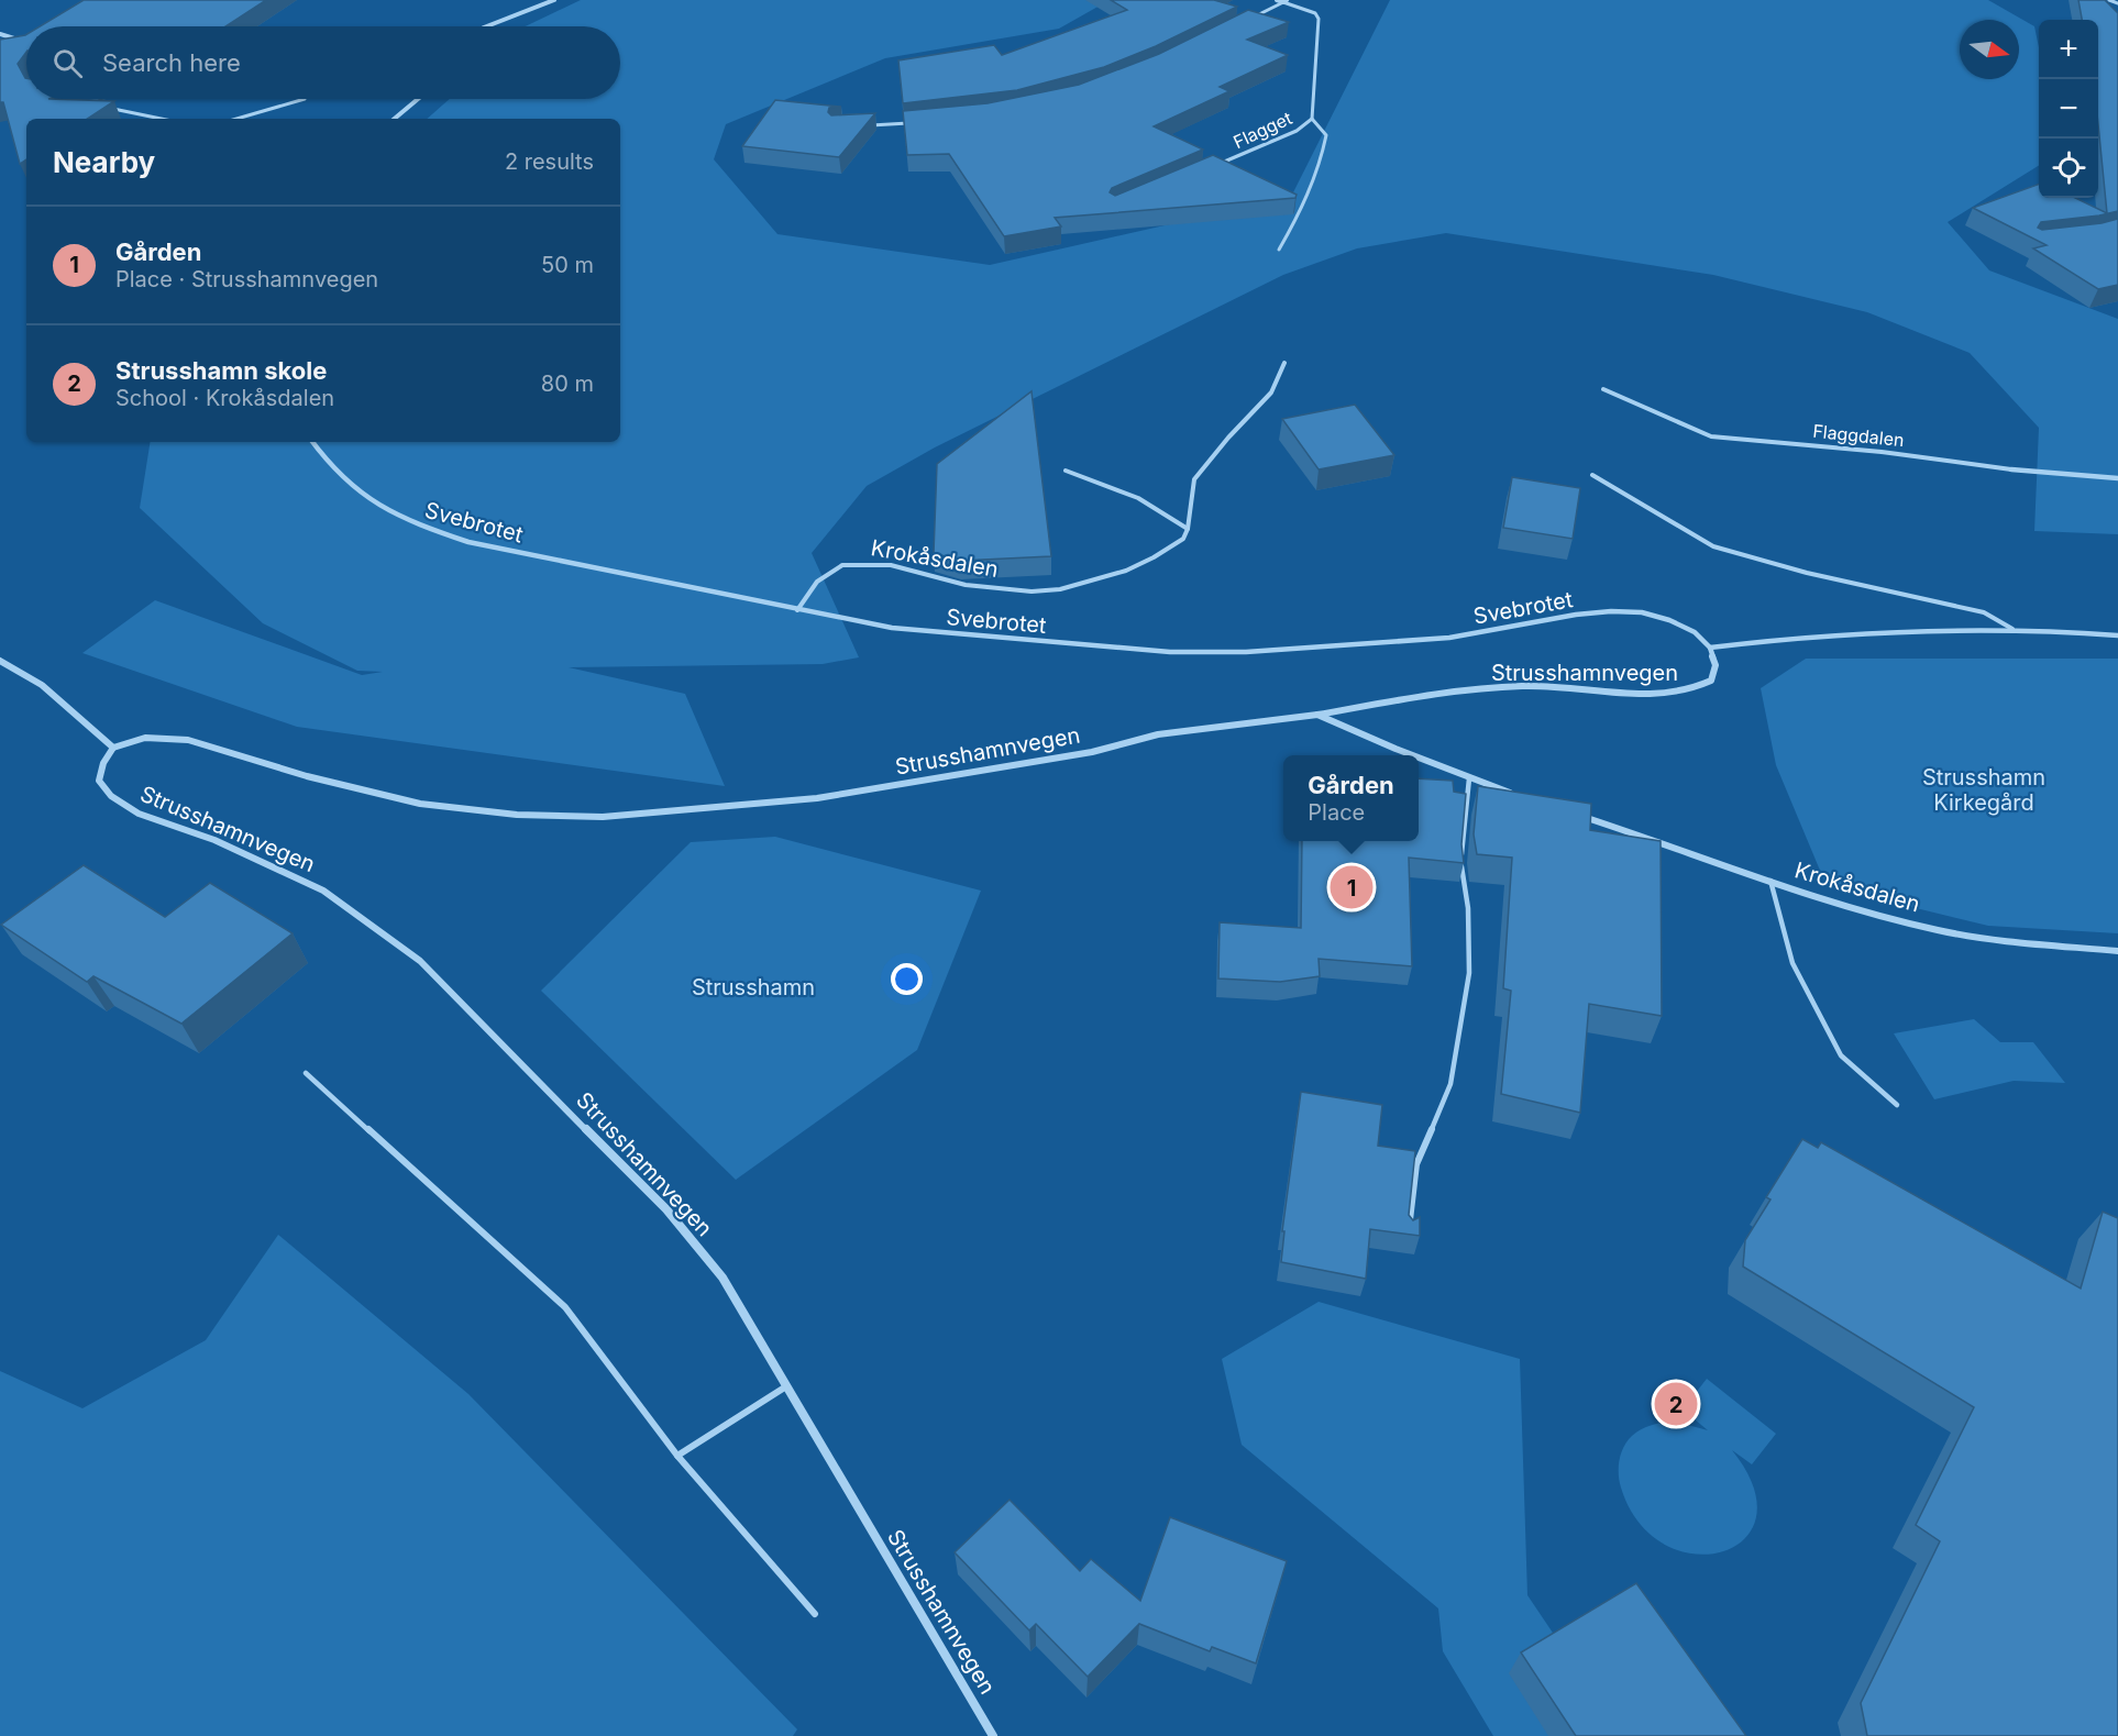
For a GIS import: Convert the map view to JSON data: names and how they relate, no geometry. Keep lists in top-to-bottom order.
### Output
{
  "streets": {
    "street": [
      "Flagget",
      "Flaggdalen",
      "Svebrotet",
      "Krokåsdalen",
      "Strusshamnvegen"
    ]
  },
  "crossings": [
    ["Svebrotet", "Krokåsdalen"],
    ["Svebrotet", "Strusshamnvegen"]
  ],
  "parks": ["Strusshamn Kirkegård", "Strusshamn"],
  "north": "right",
  "page": {
    "map_buttons": ["+", "−"],
    "search": "Search here",
    "heading": ["Nearby", "2 results"],
    "list": [
      {
        "mark": "1",
        "name": "Gården",
        "note": "Place · Strusshamnvegen",
        "value": "50 m"
      },
      {
        "mark": "2",
        "name": "Strusshamn skole",
        "note": "School · Krokåsdalen",
        "value": "80 m"
      }
    ],
    "popup": ["Gården", "Place"],
    "pins": ["1", "2"]
  }
}
